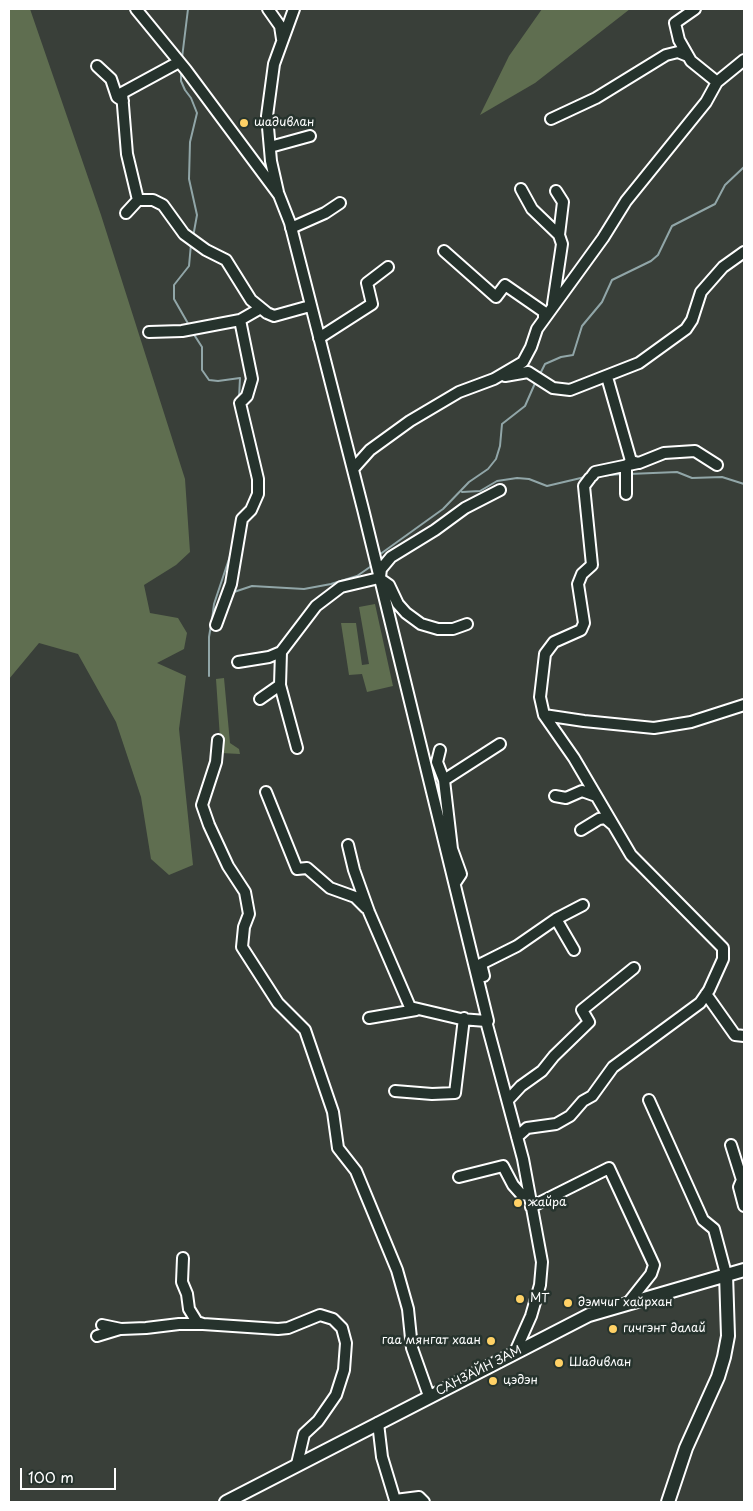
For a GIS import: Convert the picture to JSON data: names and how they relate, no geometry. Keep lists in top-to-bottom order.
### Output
{
  "streets": {
    "main road": ["САНЗАЙН ЗАМ"]
  },
  "places": [
    "шадивлан",
    "жайра",
    "MT",
    "дэмчиг хайрхан",
    "гичгэнт далай",
    "гаа мянгат хаан",
    "Шадивлан",
    "цэдэн"
  ],
  "scale_bar": "100 m"
}
